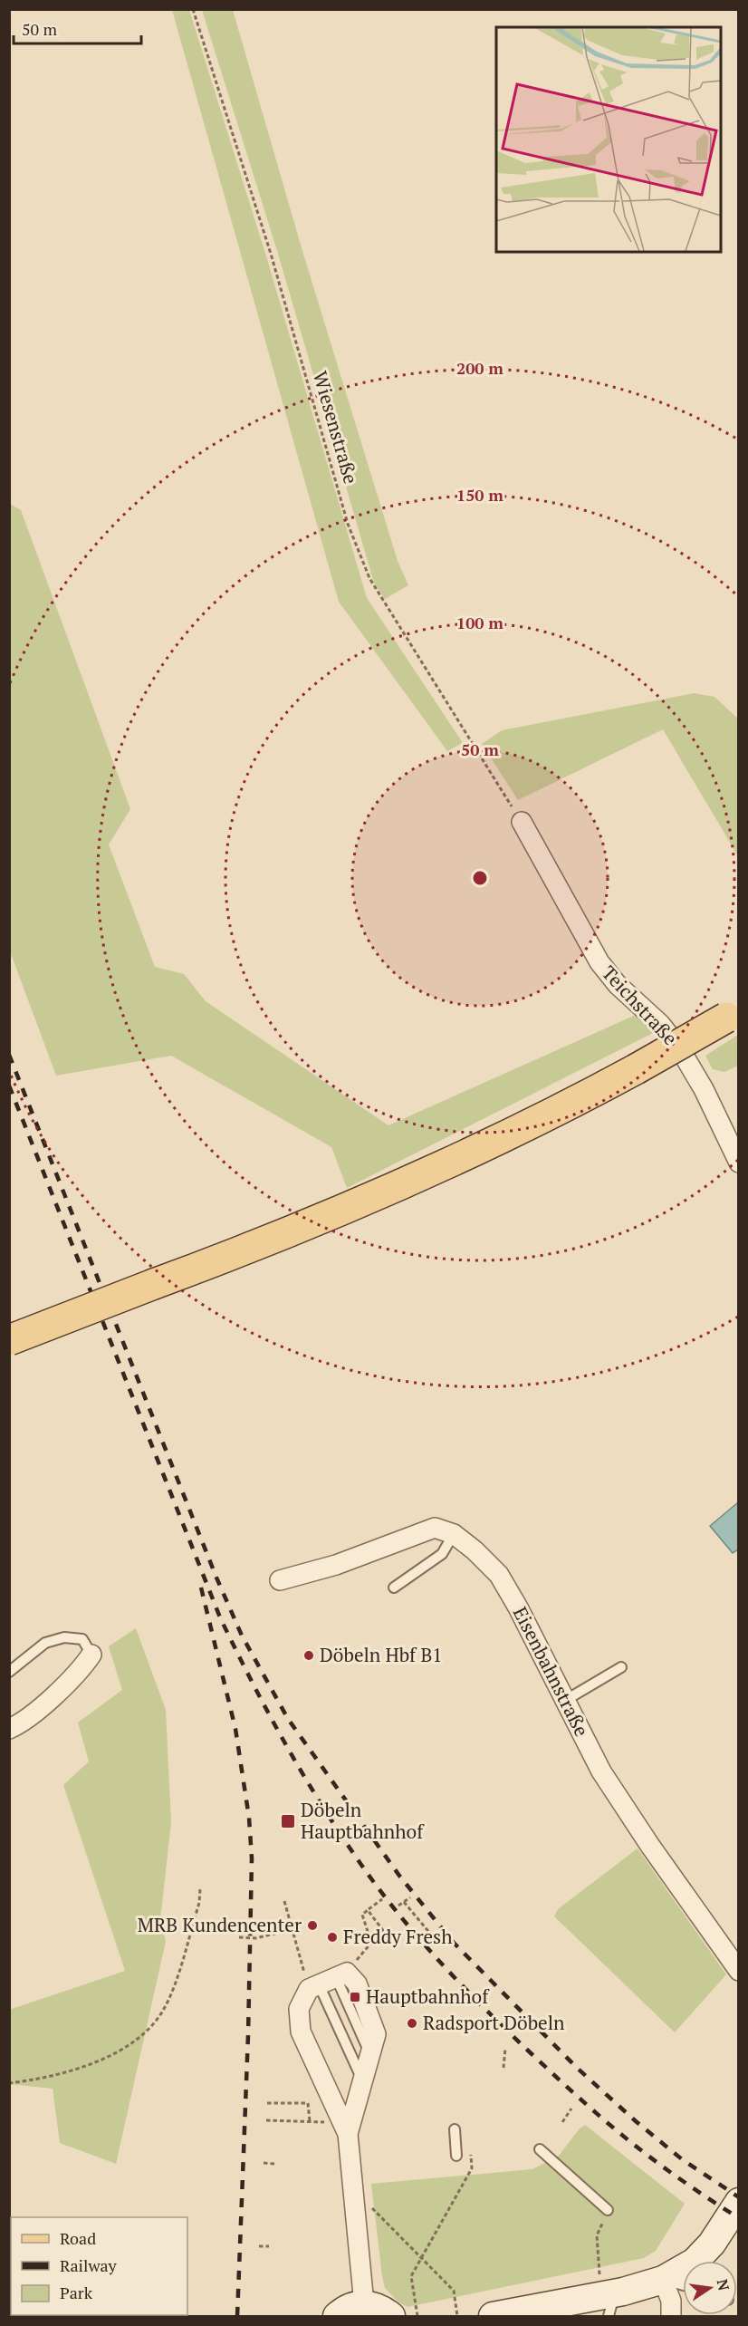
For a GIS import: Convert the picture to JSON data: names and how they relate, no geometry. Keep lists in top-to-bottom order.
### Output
{
  "streets": {
    "street": ["Teichstraße", "Eisenbahnstraße"],
    "path": ["Wiesenstraße"]
  },
  "crossings": [
    ["Wiesenstraße", "Teichstraße"]
  ],
  "places": {
    "other": [
      "Döbeln Hbf B1",
      "MRB Kundencenter",
      "Freddy Fresh",
      "Radsport Döbeln"
    ],
    "transit": ["Döbeln Hauptbahnhof", "Hauptbahnhof"]
  },
  "legend": ["Road", "Railway", "Park"],
  "scale_bar": "50 m",
  "north": "right",
  "rings": [
    "200 m",
    "150 m",
    "100 m",
    "50 m"
  ]
}
